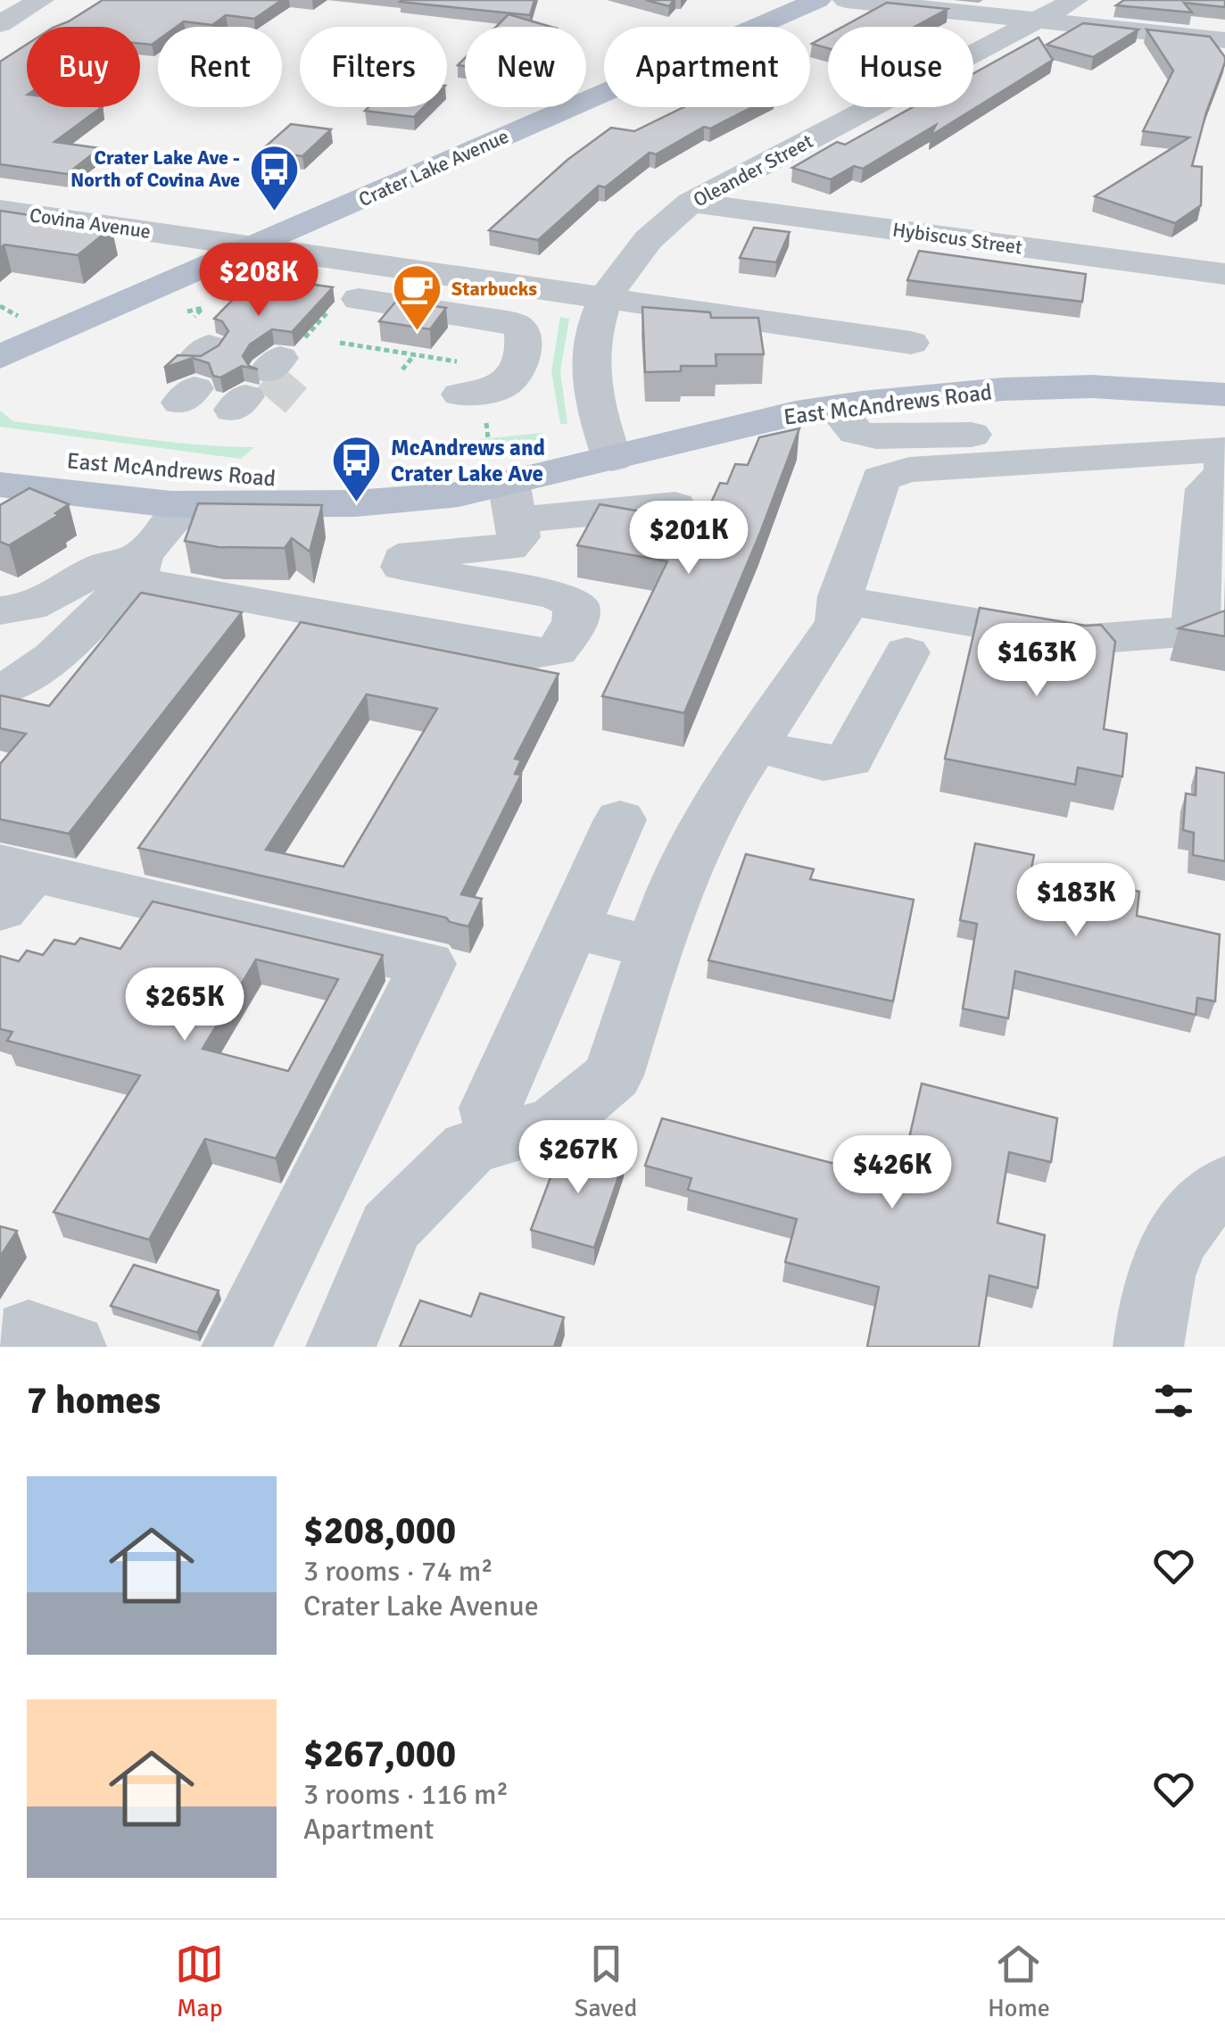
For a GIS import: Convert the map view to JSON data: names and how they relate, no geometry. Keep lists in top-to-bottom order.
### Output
{
  "streets": {
    "main road": ["Crater Lake Avenue", "East McAndrews Road"],
    "street": ["Oleander Street", "Covina Avenue", "Hybiscus Street"]
  },
  "crossings": [
    ["Crater Lake Avenue", "Covina Avenue"],
    ["Oleander Street", "Covina Avenue"],
    ["Oleander Street", "Hybiscus Street"],
    ["Oleander Street", "East McAndrews Road"]
  ],
  "places": {
    "bus stop": ["Crater Lake Ave - North of Covina Ave", "McAndrews and Crater Lake Ave"],
    "cafe": ["Starbucks"]
  },
  "page": {
    "chip": [
      "Buy",
      "Rent",
      "Filters",
      "New",
      "Apartment",
      "House"
    ],
    "price": [
      "$208K",
      "$201K",
      "$163K",
      "$183K",
      "$265K",
      "$267K",
      "$426K"
    ],
    "heading": "7 homes",
    "list": [
      {
        "name": "$208,000",
        "note": "3 rooms · 74 m² · Crater Lake Avenue"
      },
      {
        "name": "$267,000",
        "note": "3 rooms · 116 m² · Apartment"
      }
    ],
    "tabs": ["Map", "Saved", "Home"]
  }
}
